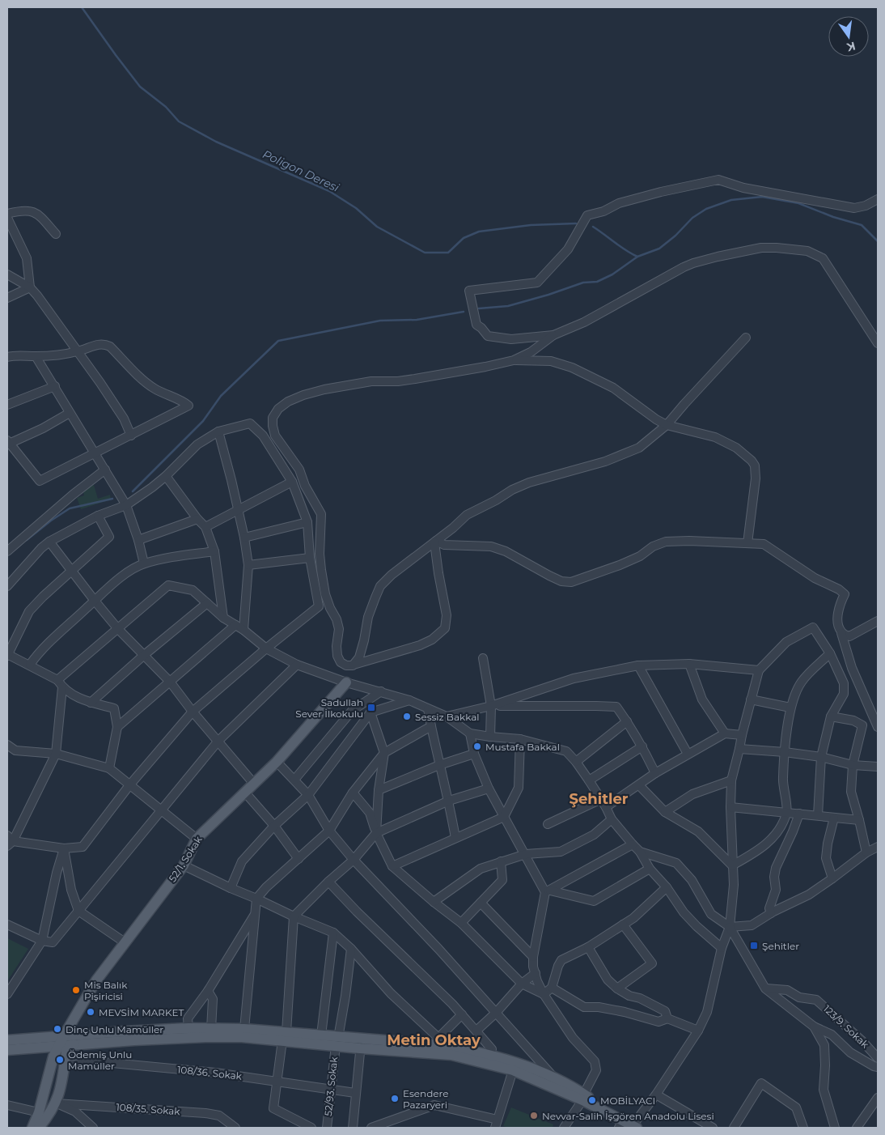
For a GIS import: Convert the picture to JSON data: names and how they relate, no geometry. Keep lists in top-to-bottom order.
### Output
{
  "streets": {
    "main road": ["52/1. Sokak"],
    "street": [
      "123/9. Sokak",
      "108/36. Sokak",
      "52/93. Sokak",
      "108/35. Sokak"
    ]
  },
  "crossings": [
    ["108/36. Sokak", "52/93. Sokak"]
  ],
  "districts": ["Şehitler", "Metin Oktay"],
  "water": ["Poligon Deresi"],
  "places": {
    "transit": ["Sadullah Sever İlkokulu", "Şehitler"],
    "other": [
      "Sessiz Bakkal",
      "Mustafa Bakkal",
      "Mis Balık Pişiricisi",
      "MEVSİM MARKET",
      "Dinç Unlu Mamüller",
      "Ödemiş Unlu Mamüller",
      "Esendere Pazaryeri",
      "MOBİLYACI",
      "Nevvar-Salih İşgören Anadolu Lisesi"
    ]
  },
  "north": "bottom"
}
